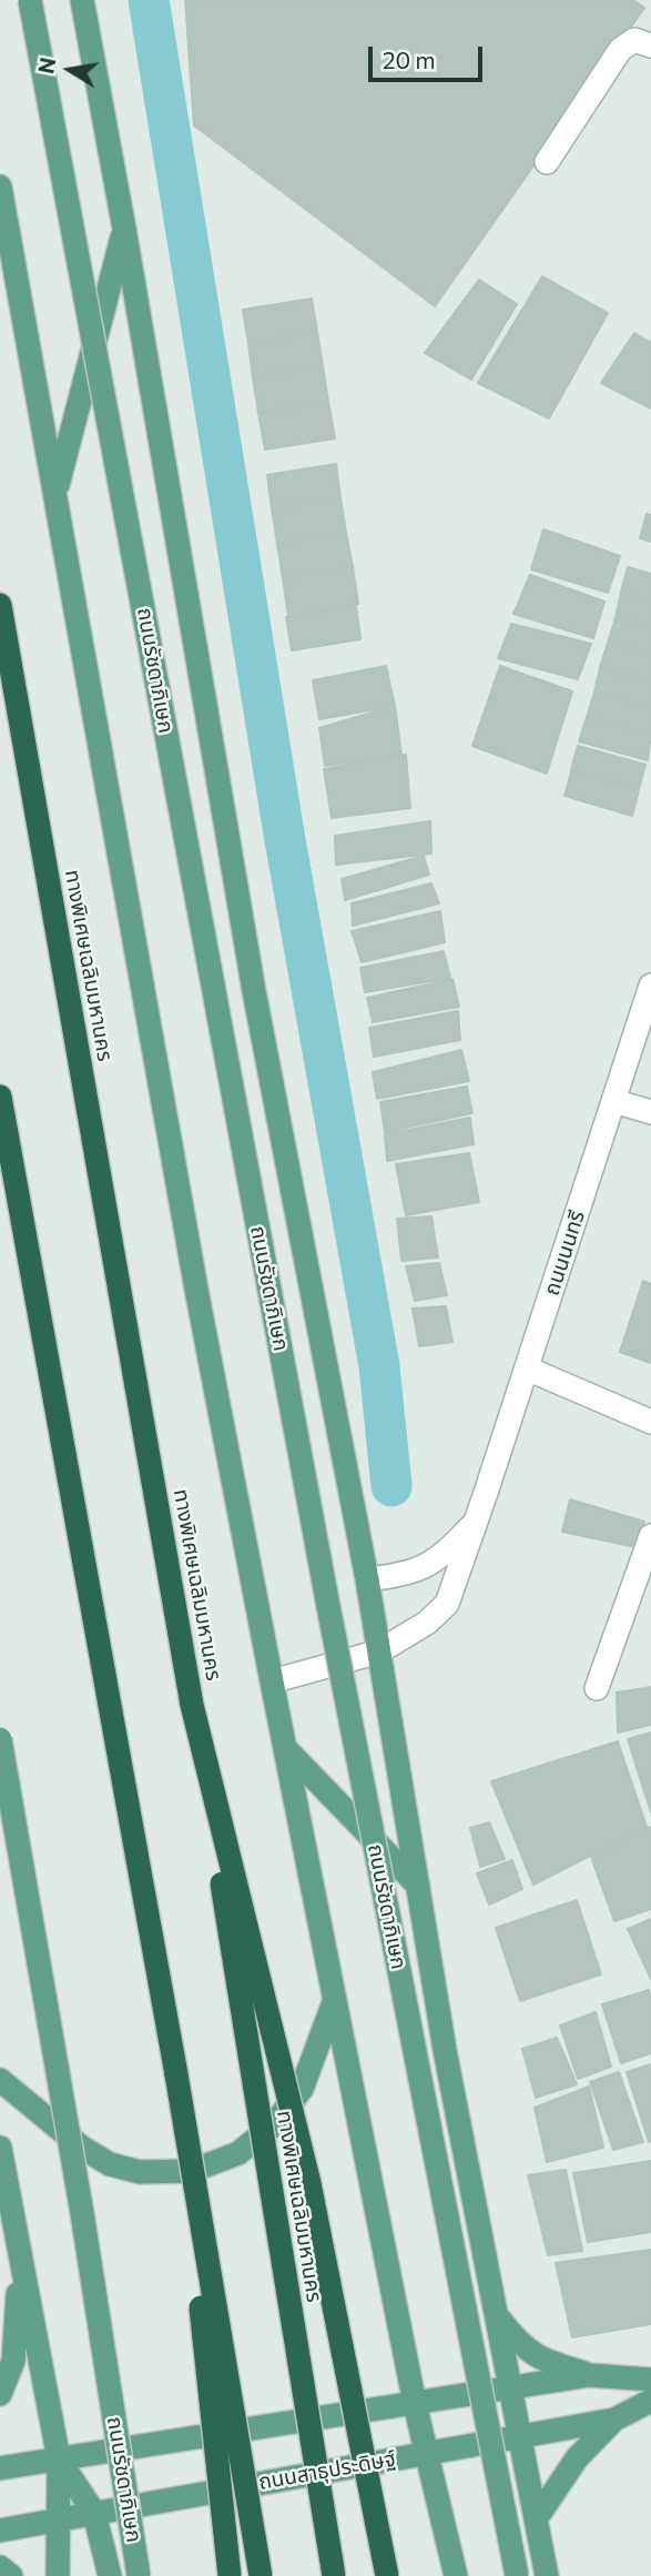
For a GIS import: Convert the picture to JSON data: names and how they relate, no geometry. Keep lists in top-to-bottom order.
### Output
{
  "streets": {
    "highway": ["ทางพิเศษเฉลิมมหานคร"],
    "main road": ["ถนนรัชดาภิเษก", "ถนนสาธุประดิษฐ์"],
    "street": ["ถนนนนทรี"]
  },
  "crossings": [
    ["ถนนรัชดาภิเษก", "ถนนนนทรี"],
    ["ถนนรัชดาภิเษก", "ถนนสาธุประดิษฐ์"]
  ],
  "scale_bar": "20 m",
  "north": "left"
}
